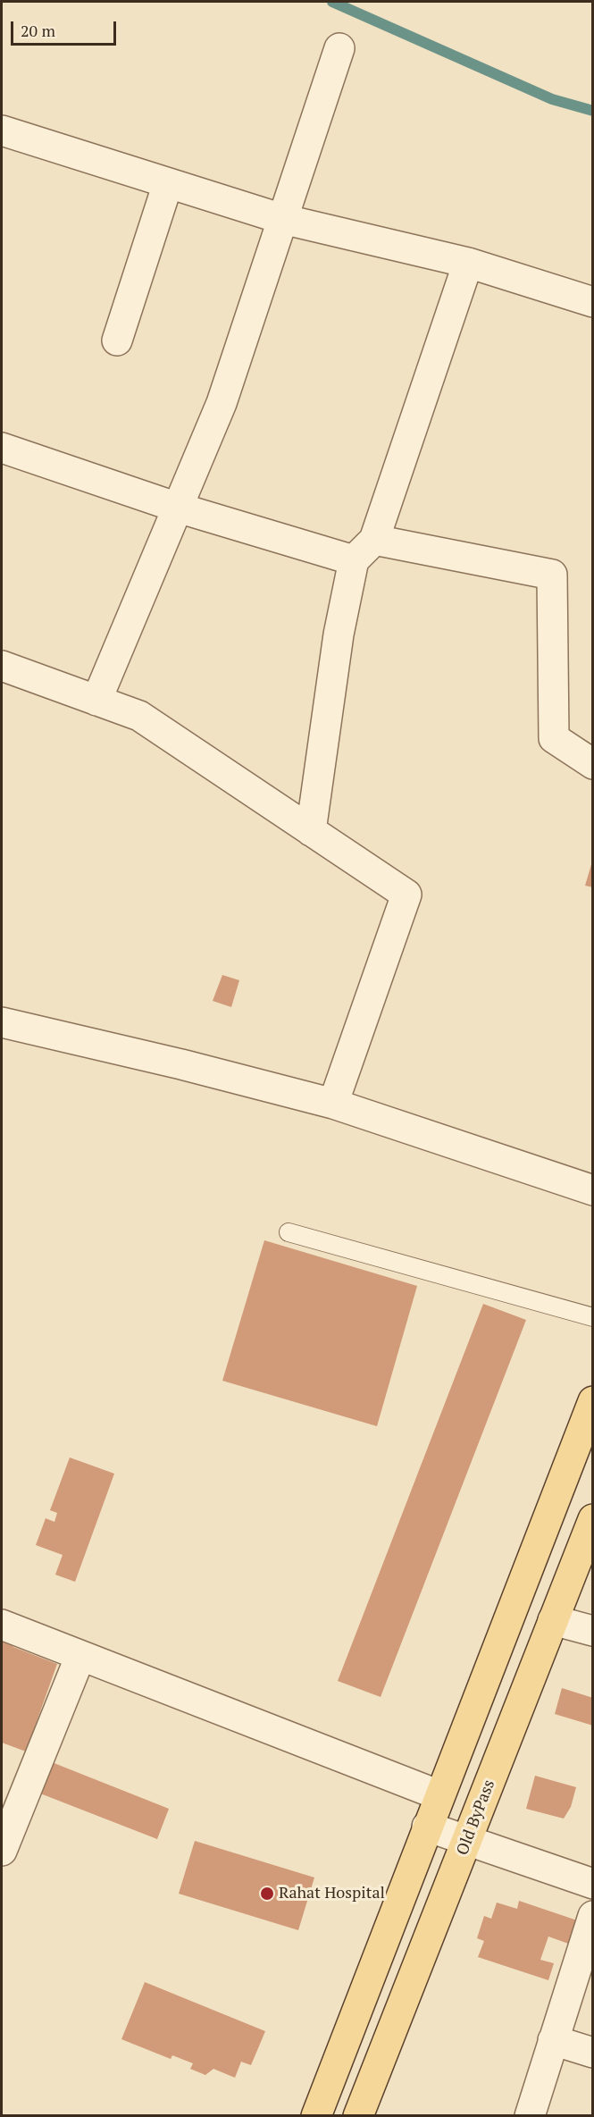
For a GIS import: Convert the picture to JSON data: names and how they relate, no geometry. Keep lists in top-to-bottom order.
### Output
{
  "streets": {
    "main road": ["Old ByPass"]
  },
  "places": ["Rahat Hospital"],
  "scale_bar": "20 m"
}
